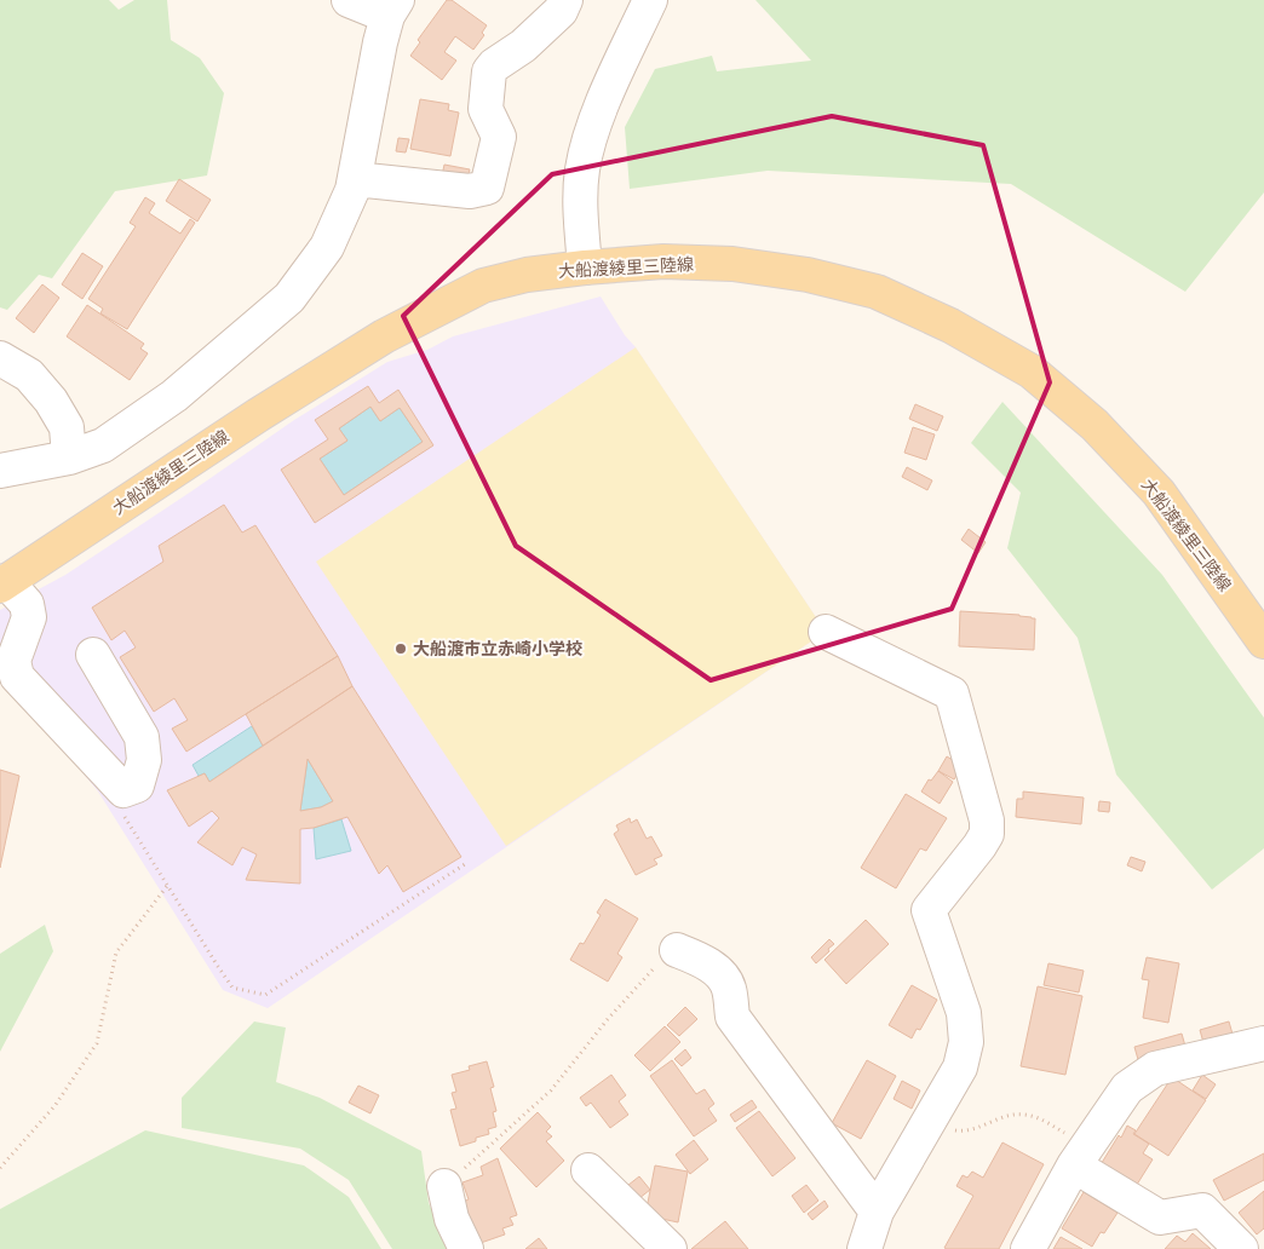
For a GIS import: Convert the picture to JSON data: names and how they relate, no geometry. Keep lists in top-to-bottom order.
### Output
{
  "streets": {
    "main road": ["大船渡綾里三陸線"]
  },
  "places": ["大船渡市立赤崎小学校"]
}
